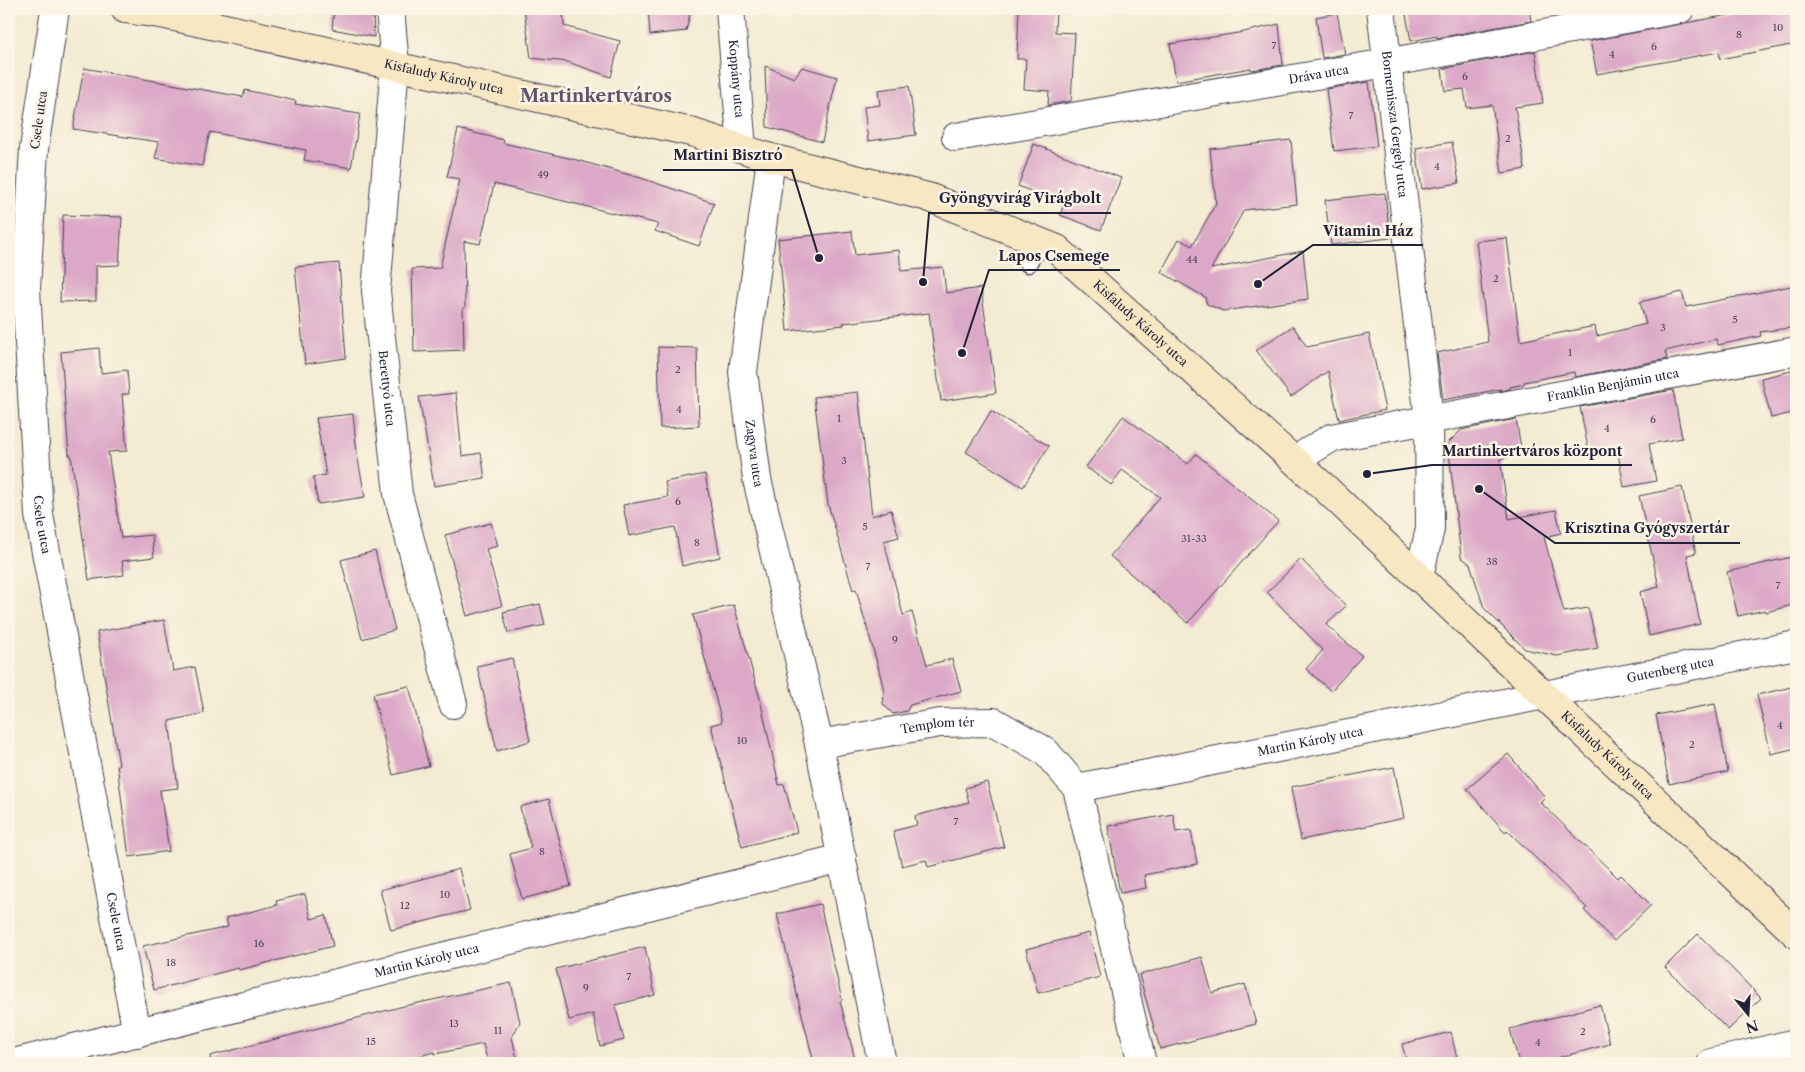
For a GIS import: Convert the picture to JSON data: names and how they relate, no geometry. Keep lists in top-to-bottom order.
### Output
{
  "streets": {
    "main road": ["Kisfaludy Károly utca"],
    "street": [
      "Dráva utca",
      "Koppány utca",
      "Csele utca",
      "Bornemissza Gergely utca",
      "Franklin Benjámin utca",
      "Berettyó utca",
      "Zagyva utca",
      "Gutenberg utca",
      "Templom tér",
      "Martin Károly utca"
    ]
  },
  "crossings": [
    ["Dráva utca", "Bornemissza Gergely utca"],
    ["Kisfaludy Károly utca", "Koppány utca"],
    ["Kisfaludy Károly utca", "Berettyó utca"],
    ["Kisfaludy Károly utca", "Zagyva utca"],
    ["Kisfaludy Károly utca", "Gutenberg utca"],
    ["Kisfaludy Károly utca", "Martin Károly utca"],
    ["Csele utca", "Martin Károly utca"],
    ["Bornemissza Gergely utca", "Franklin Benjámin utca"],
    ["Zagyva utca", "Templom tér"],
    ["Gutenberg utca", "Martin Károly utca"],
    ["Templom tér", "Martin Károly utca"]
  ],
  "districts": ["Martinkertváros"],
  "places": [
    "Martini Bisztró",
    "Gyöngyvirág Virágbolt",
    "Vitamin Ház",
    "Lapos Csemege",
    "Martinkertváros központ",
    "Krisztina Gyógyszertár"
  ],
  "house_numbers": [
    "10",
    "8",
    "7",
    "6",
    "4",
    "6",
    "7",
    "2",
    "4",
    "49",
    "44",
    "2",
    "5",
    "3",
    "1",
    "2",
    "4",
    "1",
    "6",
    "4",
    "3",
    "6",
    "5",
    "31-33",
    "8",
    "38",
    "7",
    "7",
    "9",
    "4",
    "10",
    "2",
    "7",
    "8",
    "10",
    "12",
    "16",
    "18",
    "7",
    "9",
    "13",
    "11",
    "2",
    "15",
    "4"
  ],
  "north": "bottom"
}
